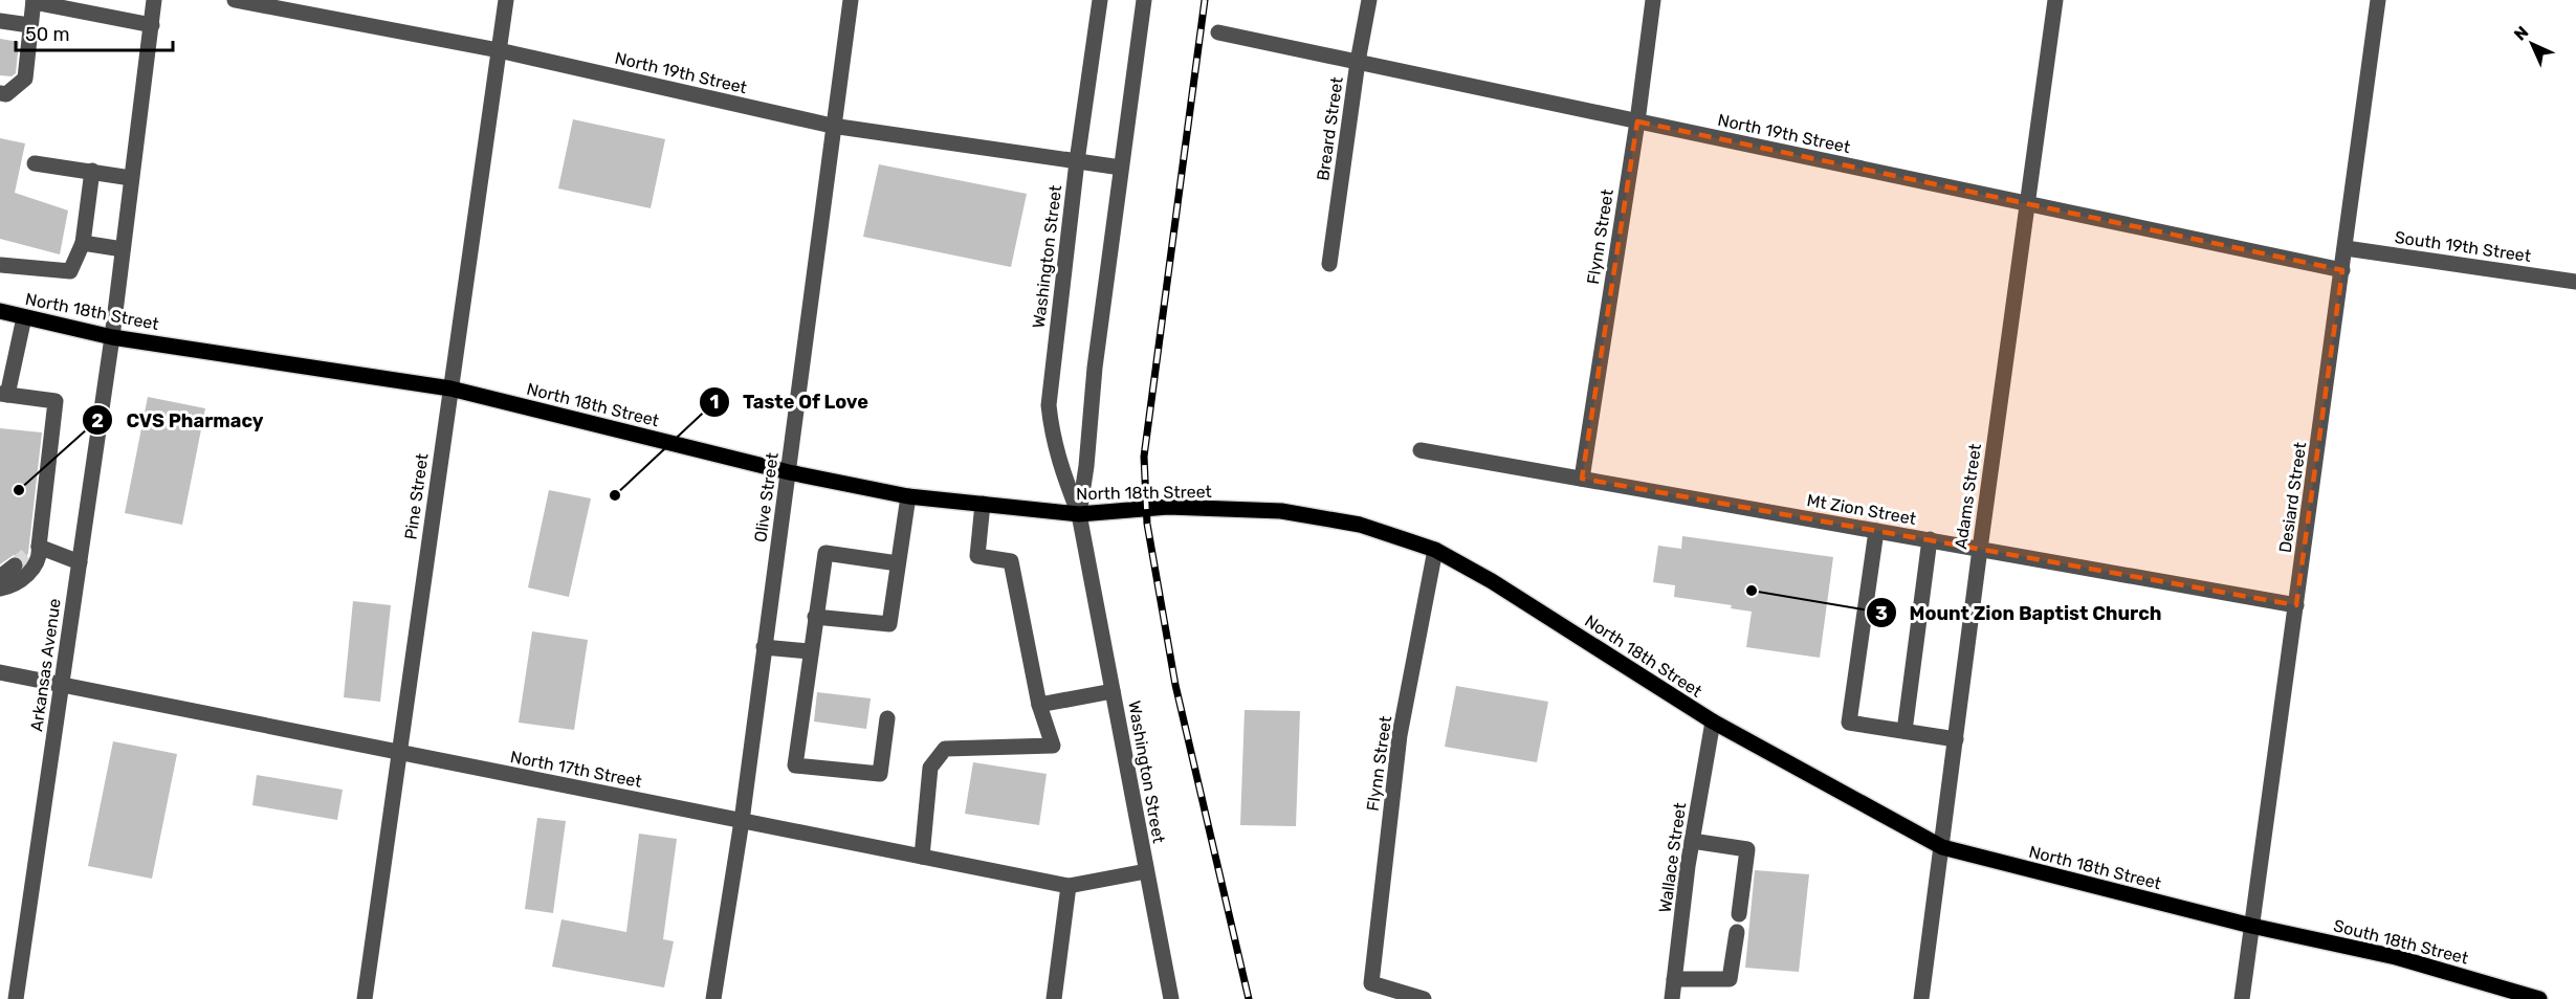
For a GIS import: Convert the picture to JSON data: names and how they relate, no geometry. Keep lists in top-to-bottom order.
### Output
{
  "streets": {
    "main road": ["North 18th Street", "South 18th Street"],
    "street": [
      "North 19th Street",
      "Breard Street",
      "Flynn Street",
      "South 19th Street",
      "Washington Street",
      "Pine Street",
      "Adams Street",
      "Olive Street",
      "Desiard Street",
      "Mt Zion Street",
      "Arkansas Avenue",
      "North 17th Street",
      "Wallace Street"
    ]
  },
  "crossings": [
    ["North 19th Street", "Breard Street"],
    ["North 19th Street", "Flynn Street"],
    ["North 19th Street", "Washington Street"],
    ["North 19th Street", "Pine Street"],
    ["North 19th Street", "Adams Street"],
    ["North 19th Street", "Olive Street"],
    ["North 19th Street", "Desiard Street"],
    ["Flynn Street", "North 18th Street"],
    ["Flynn Street", "Mt Zion Street"],
    ["South 19th Street", "Desiard Street"],
    ["Washington Street", "North 18th Street"],
    ["Washington Street", "North 17th Street"],
    ["North 18th Street", "Pine Street"],
    ["North 18th Street", "Adams Street"],
    ["North 18th Street", "Olive Street"],
    ["North 18th Street", "Desiard Street"],
    ["North 18th Street", "Arkansas Avenue"],
    ["North 18th Street", "Wallace Street"],
    ["North 18th Street", "South 18th Street"],
    ["Pine Street", "North 17th Street"],
    ["Adams Street", "Mt Zion Street"],
    ["Olive Street", "North 17th Street"],
    ["Desiard Street", "Mt Zion Street"],
    ["Desiard Street", "South 18th Street"],
    ["Arkansas Avenue", "North 17th Street"]
  ],
  "places": ["CVS Pharmacy", "Taste Of Love", "Mount Zion Baptist Church"],
  "scale_bar": "50 m",
  "north": "top left"
}
